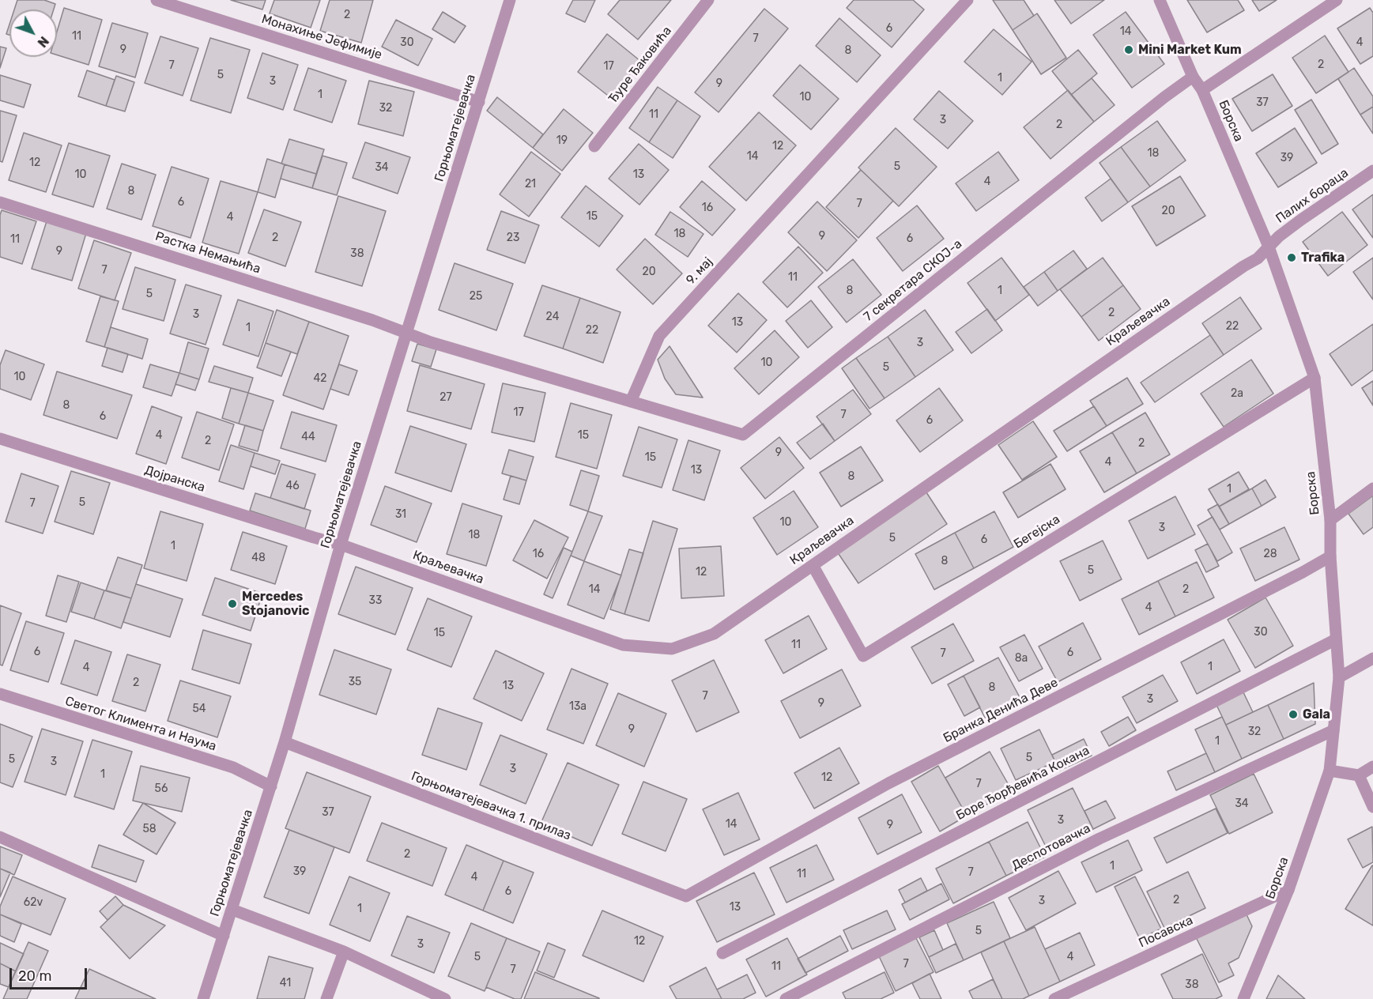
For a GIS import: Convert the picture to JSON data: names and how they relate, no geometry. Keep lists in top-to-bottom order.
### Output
{
  "streets": {
    "street": [
      "Монахиње Јефимије",
      "Ђуре Ђаковића",
      "Борска",
      "Горњоматејевачка",
      "Палих бораца",
      "Растка Немањића",
      "9. мај",
      "7 секретара СКОЈ-а",
      "Краљевачка",
      "Дојранска",
      "Бегејска",
      "Бранка Денића Деве",
      "Светог Климента и Наума",
      "Боре Ђорђевића Кокана",
      "Горњоматејевачка 1. прилаз",
      "Деспотовачка",
      "Посавска"
    ]
  },
  "crossings": [
    ["Монахиње Јефимије", "Горњоматејевачка"],
    ["Борска", "Палих бораца"],
    ["Борска", "7 секретара СКОЈ-а"],
    ["Борска", "Краљевачка"],
    ["Борска", "Бегејска"],
    ["Борска", "Бранка Денића Деве"],
    ["Борска", "Боре Ђорђевића Кокана"],
    ["Борска", "Деспотовачка"],
    ["Борска", "Посавска"],
    ["Горњоматејевачка", "Растка Немањића"],
    ["Горњоматејевачка", "Краљевачка"],
    ["Горњоматејевачка", "Дојранска"],
    ["Горњоматејевачка", "Светог Климента и Наума"],
    ["Горњоматејевачка", "Горњоматејевачка 1. прилаз"],
    ["Палих бораца", "Краљевачка"],
    ["9. мај", "7 секретара СКОЈ-а"],
    ["Краљевачка", "Дојранска"],
    ["Краљевачка", "Бегејска"],
    ["Бранка Денића Деве", "Горњоматејевачка 1. прилаз"]
  ],
  "places": [
    "Mini Market Kum",
    "Trafika",
    "Mercedes Stojanovic",
    "Gala"
  ],
  "house_numbers": [
    "2",
    "6",
    "14",
    "11",
    "7",
    "30",
    "4",
    "9",
    "8",
    "2",
    "7",
    "17",
    "5",
    "1",
    "3",
    "9",
    "1",
    "10",
    "37",
    "32",
    "11",
    "3",
    "2",
    "19",
    "12",
    "18",
    "14",
    "39",
    "12",
    "5",
    "34",
    "10",
    "13",
    "4",
    "21",
    "8",
    "6",
    "7",
    "16",
    "20",
    "15",
    "4",
    "18",
    "9",
    "2",
    "23",
    "6",
    "11",
    "9",
    "38",
    "7",
    "20",
    "11",
    "8",
    "1",
    "5",
    "25",
    "2",
    "3",
    "24",
    "13",
    "22",
    "1",
    "22",
    "3",
    "10",
    "5",
    "10",
    "42",
    "2a",
    "27",
    "8",
    "17",
    "7",
    "6",
    "6",
    "4",
    "15",
    "44",
    "2",
    "2",
    "9",
    "15",
    "4",
    "13",
    "8",
    "46",
    "1",
    "5",
    "7",
    "31",
    "10",
    "3",
    "18",
    "5",
    "6",
    "1",
    "16",
    "28",
    "48",
    "8",
    "5",
    "12",
    "14",
    "2",
    "33",
    "4",
    "30",
    "15",
    "11",
    "6",
    "6",
    "7",
    "8a",
    "1",
    "4",
    "35",
    "2",
    "13",
    "8",
    "7",
    "3",
    "9",
    "13a",
    "54",
    "9",
    "32",
    "1",
    "5",
    "5",
    "3",
    "3",
    "1",
    "12",
    "7",
    "56",
    "34",
    "37",
    "3",
    "14",
    "9",
    "58",
    "2",
    "1",
    "39",
    "7",
    "11",
    "4",
    "6",
    "2",
    "3",
    "62v",
    "13",
    "1",
    "5",
    "12",
    "3",
    "5",
    "4",
    "7",
    "11",
    "7",
    "41",
    "38"
  ],
  "scale_bar": "20 m",
  "north": "bottom right"
}
